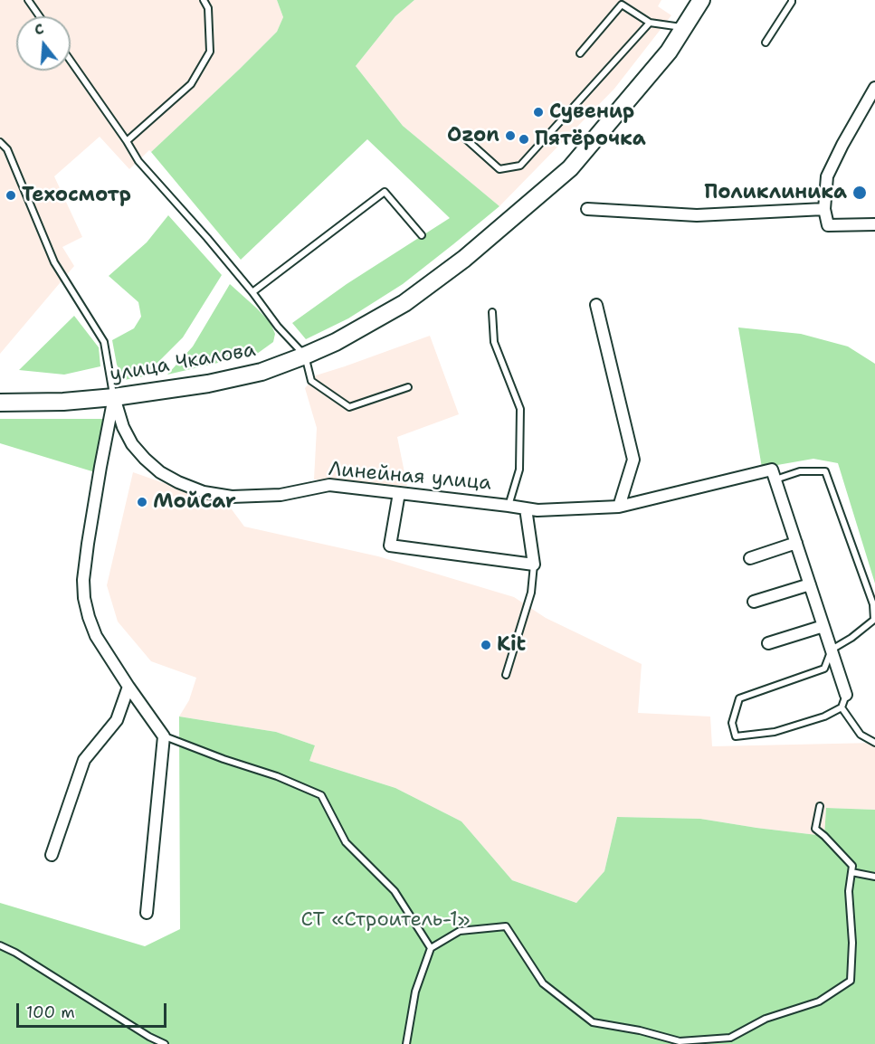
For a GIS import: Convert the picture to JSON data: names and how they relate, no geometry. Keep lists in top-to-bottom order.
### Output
{
  "streets": {
    "main road": ["улица Чкалова"],
    "street": ["Линейная улица"]
  },
  "crossings": [
    ["улица Чкалова", "Линейная улица"]
  ],
  "parks": ["СТ «Строитель-1»"],
  "places": [
    "Сувенир",
    "Ozon",
    "Пятёрочка",
    "Поликлиника",
    "Техосмотр",
    "МойCar",
    "Kit"
  ],
  "scale_bar": "100 m",
  "north": "top"
}
